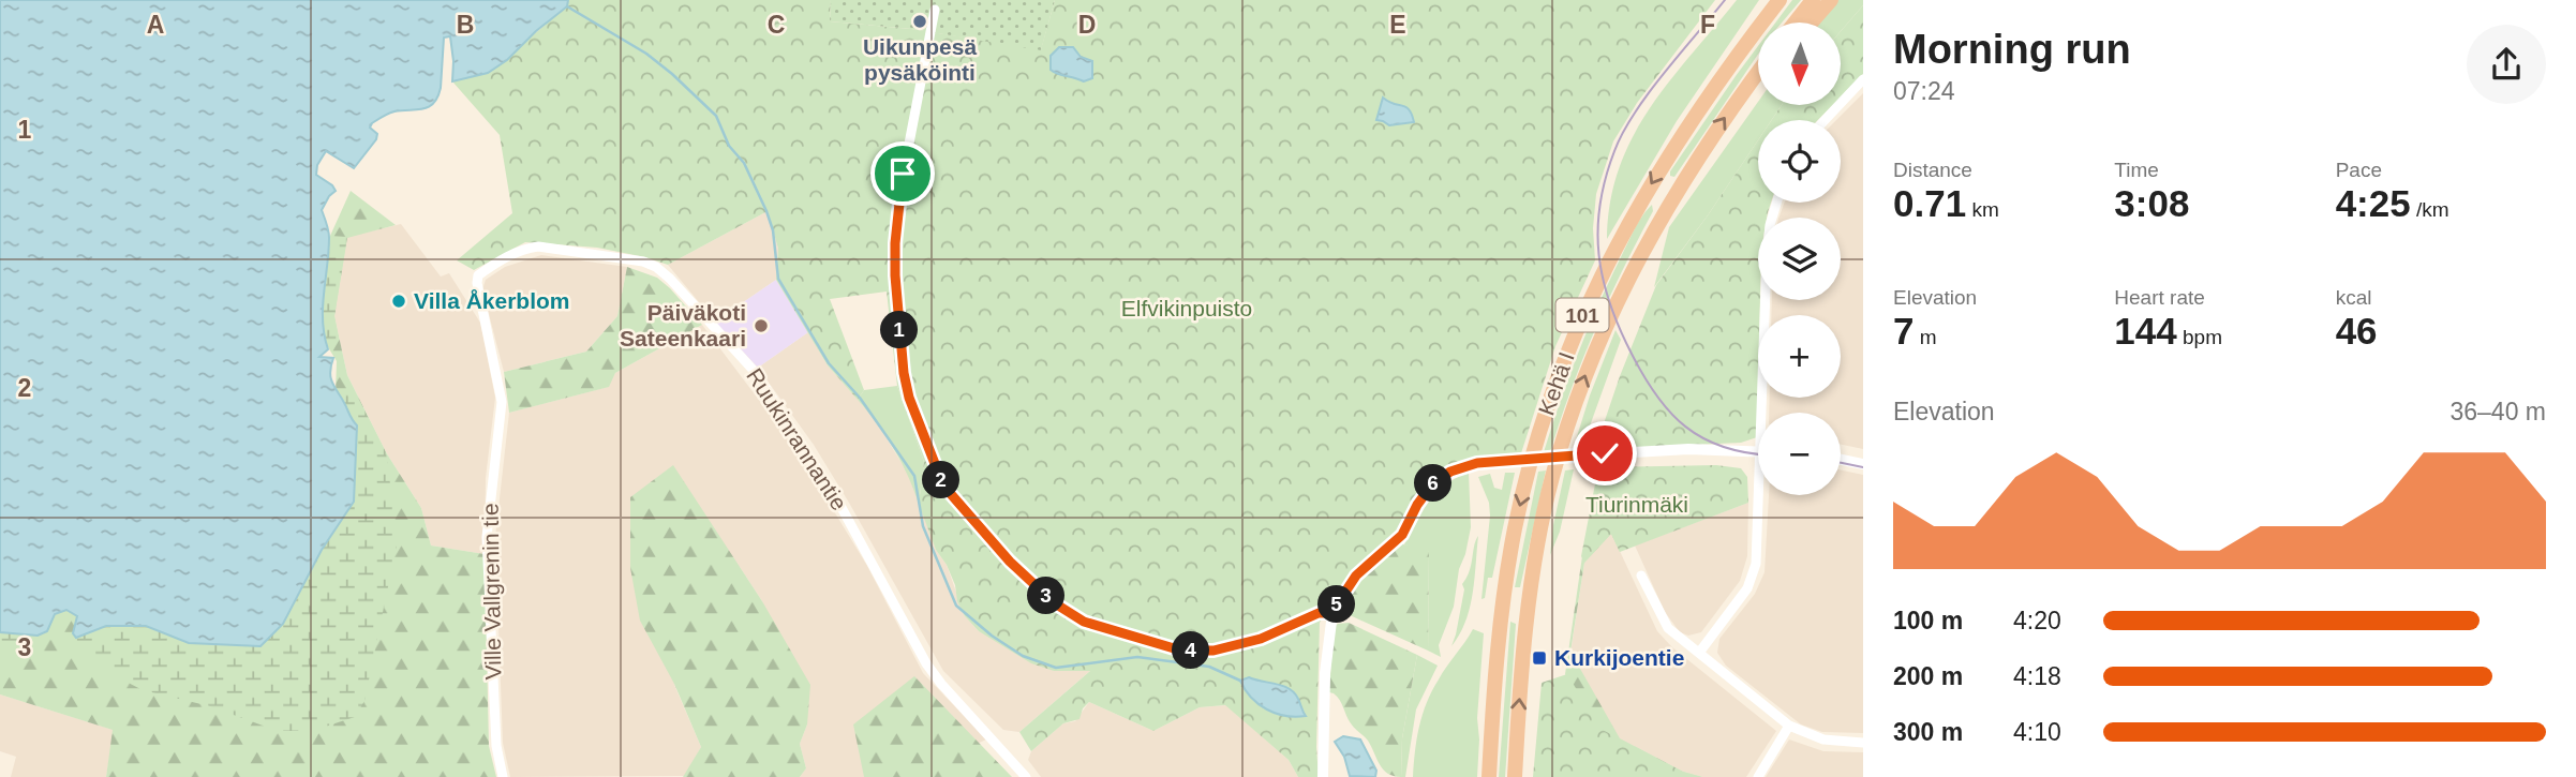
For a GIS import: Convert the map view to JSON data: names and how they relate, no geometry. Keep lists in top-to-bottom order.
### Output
{
  "streets": {
    "highway": ["101", "Kehä I"],
    "street": ["Ruukinrannantie", "Ville Vallgrenin tie"]
  },
  "crossings": [
    ["Ruukinrannantie", "Ville Vallgrenin tie"]
  ],
  "parks": ["Elfvikinpuisto", "Tiurinmäki"],
  "places": {
    "other": ["Uikunpesä pysäköinti", "Villa Åkerblom", "Päiväkoti Sateenkaari"],
    "transit": ["Kurkijoentie"]
  },
  "north": "bottom",
  "page": {
    "heading": ["Morning run", "07:24"],
    "map_buttons": ["+", "−"],
    "stats": [
      ["Distance", "0.71 km"],
      ["Time", "3:08"],
      ["Pace", "4:25 /km"],
      ["Elevation", "7 m"],
      ["Heart rate", "144 bpm"],
      ["kcal", "46"]
    ],
    "pins": [
      "1",
      "2",
      "6",
      "3",
      "5",
      "4"
    ],
    "chart": ["Elevation", "36–40 m"],
    "list": [
      {
        "name": "100 m",
        "note": "4:20"
      },
      {
        "name": "200 m",
        "note": "4:18"
      },
      {
        "name": "300 m",
        "note": "4:10"
      }
    ]
  },
  "grid": {
    "columns": [
      "A",
      "B",
      "C",
      "D",
      "E",
      "F"
    ],
    "rows": ["1", "2", "3"]
  }
}
